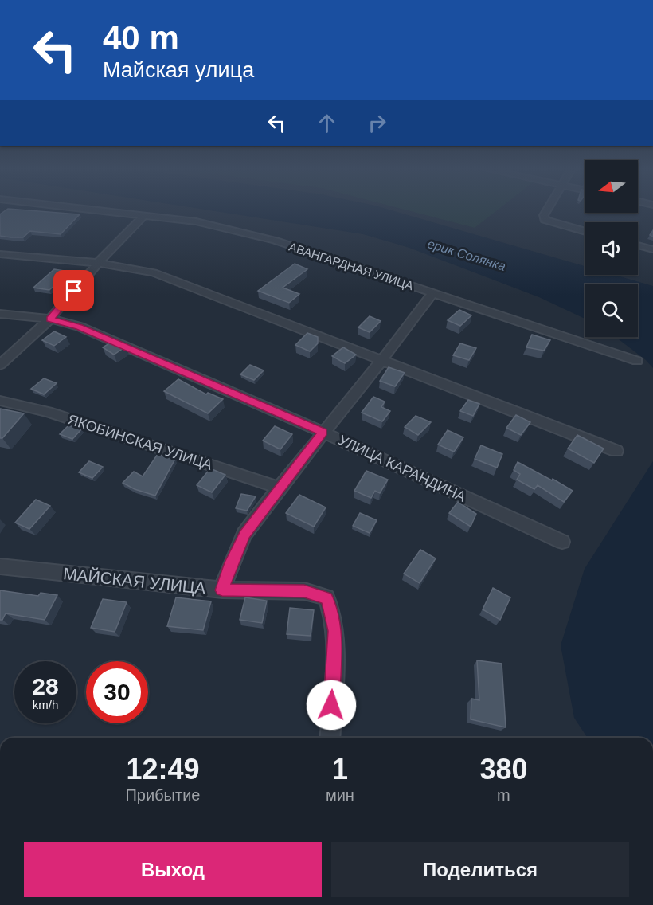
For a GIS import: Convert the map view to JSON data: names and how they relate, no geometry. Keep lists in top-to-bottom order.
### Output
{
  "streets": {
    "street": [
      "АВАНГАРДНАЯ УЛИЦА",
      "ЯКОБИНСКАЯ УЛИЦА",
      "УЛИЦА КАРАНДИНА",
      "МАЙСКАЯ УЛИЦА"
    ]
  },
  "water": ["ерик Солянка"],
  "north": "left",
  "page": {
    "turn": ["40 m", "Майская улица"],
    "speed": "28 km/h",
    "limit": "30",
    "eta": [
      "12:49",
      "Прибытие",
      "1",
      "мин",
      "380",
      "m"
    ],
    "buttons": ["Выход", "Поделиться"]
  }
}
